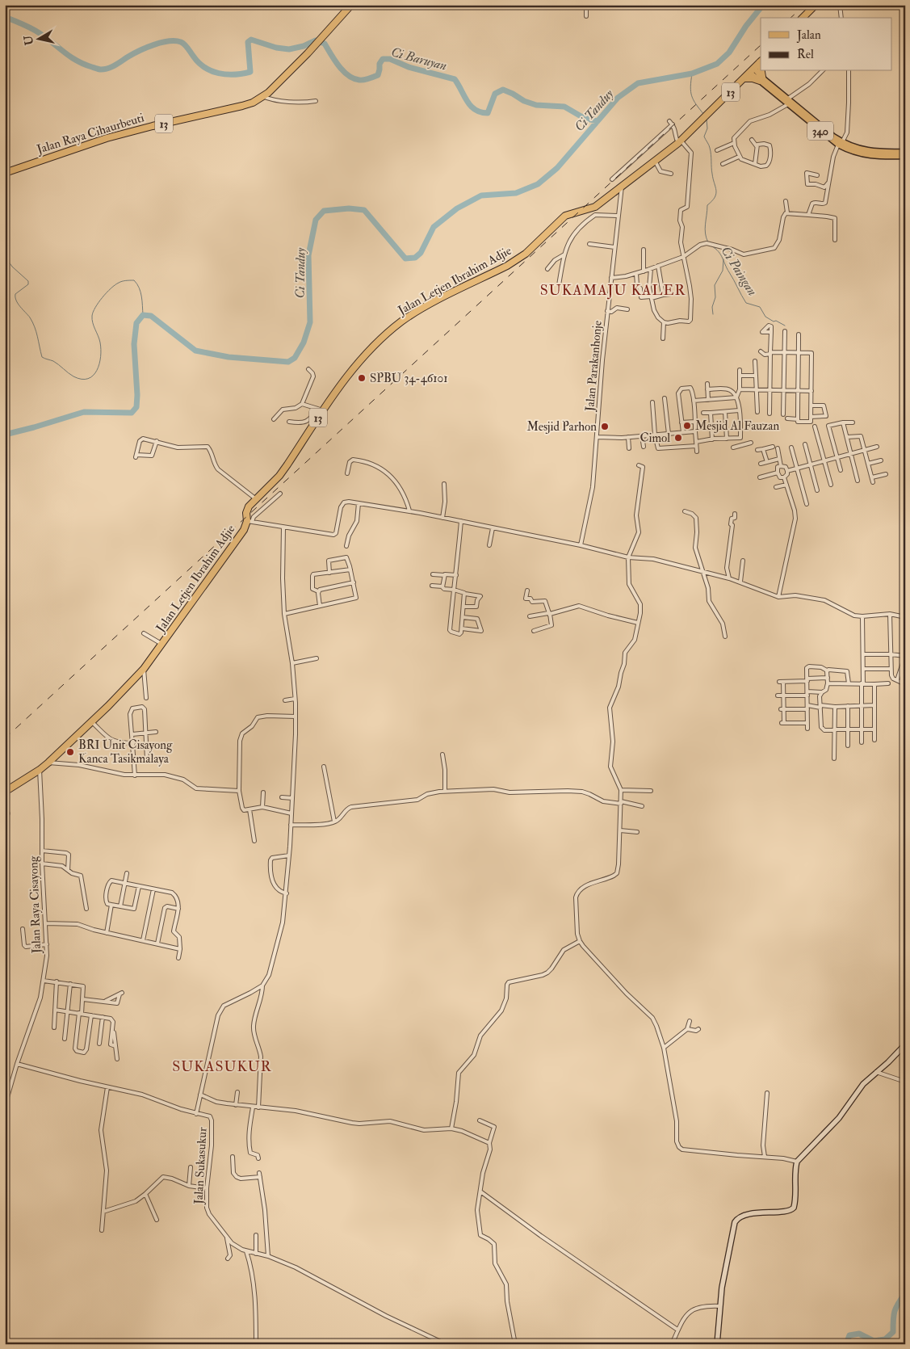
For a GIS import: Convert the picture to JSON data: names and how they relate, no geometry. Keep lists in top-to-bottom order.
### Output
{
  "streets": {
    "highway": ["13", "Jalan Raya Cihaurbeuti", "Jalan Letjen Ibrahim Adjie"],
    "main road": ["340"],
    "street": ["Jalan Parakanhonje", "Jalan Raya Cisayong", "Jalan Sukasukur"]
  },
  "crossings": [
    ["13", "340"],
    ["13", "Jalan Letjen Ibrahim Adjie"],
    ["Jalan Letjen Ibrahim Adjie", "Jalan Parakanhonje"],
    ["Jalan Letjen Ibrahim Adjie", "Jalan Raya Cisayong"],
    ["Jalan Raya Cisayong", "Jalan Sukasukur"]
  ],
  "districts": ["SUKAMAJU KALER", "SUKASUKUR"],
  "water": ["Ci Baruyan", "Ci Tanduy", "Ci Paingan"],
  "places": [
    "SPBU 34-46101",
    "Mesjid Al Fauzan",
    "Mesjid Parhon",
    "Cimol",
    "BRI Unit Cisayong Kanca Tasikmalaya"
  ],
  "legend": ["Jalan", "Rel"],
  "north": "left"
}
